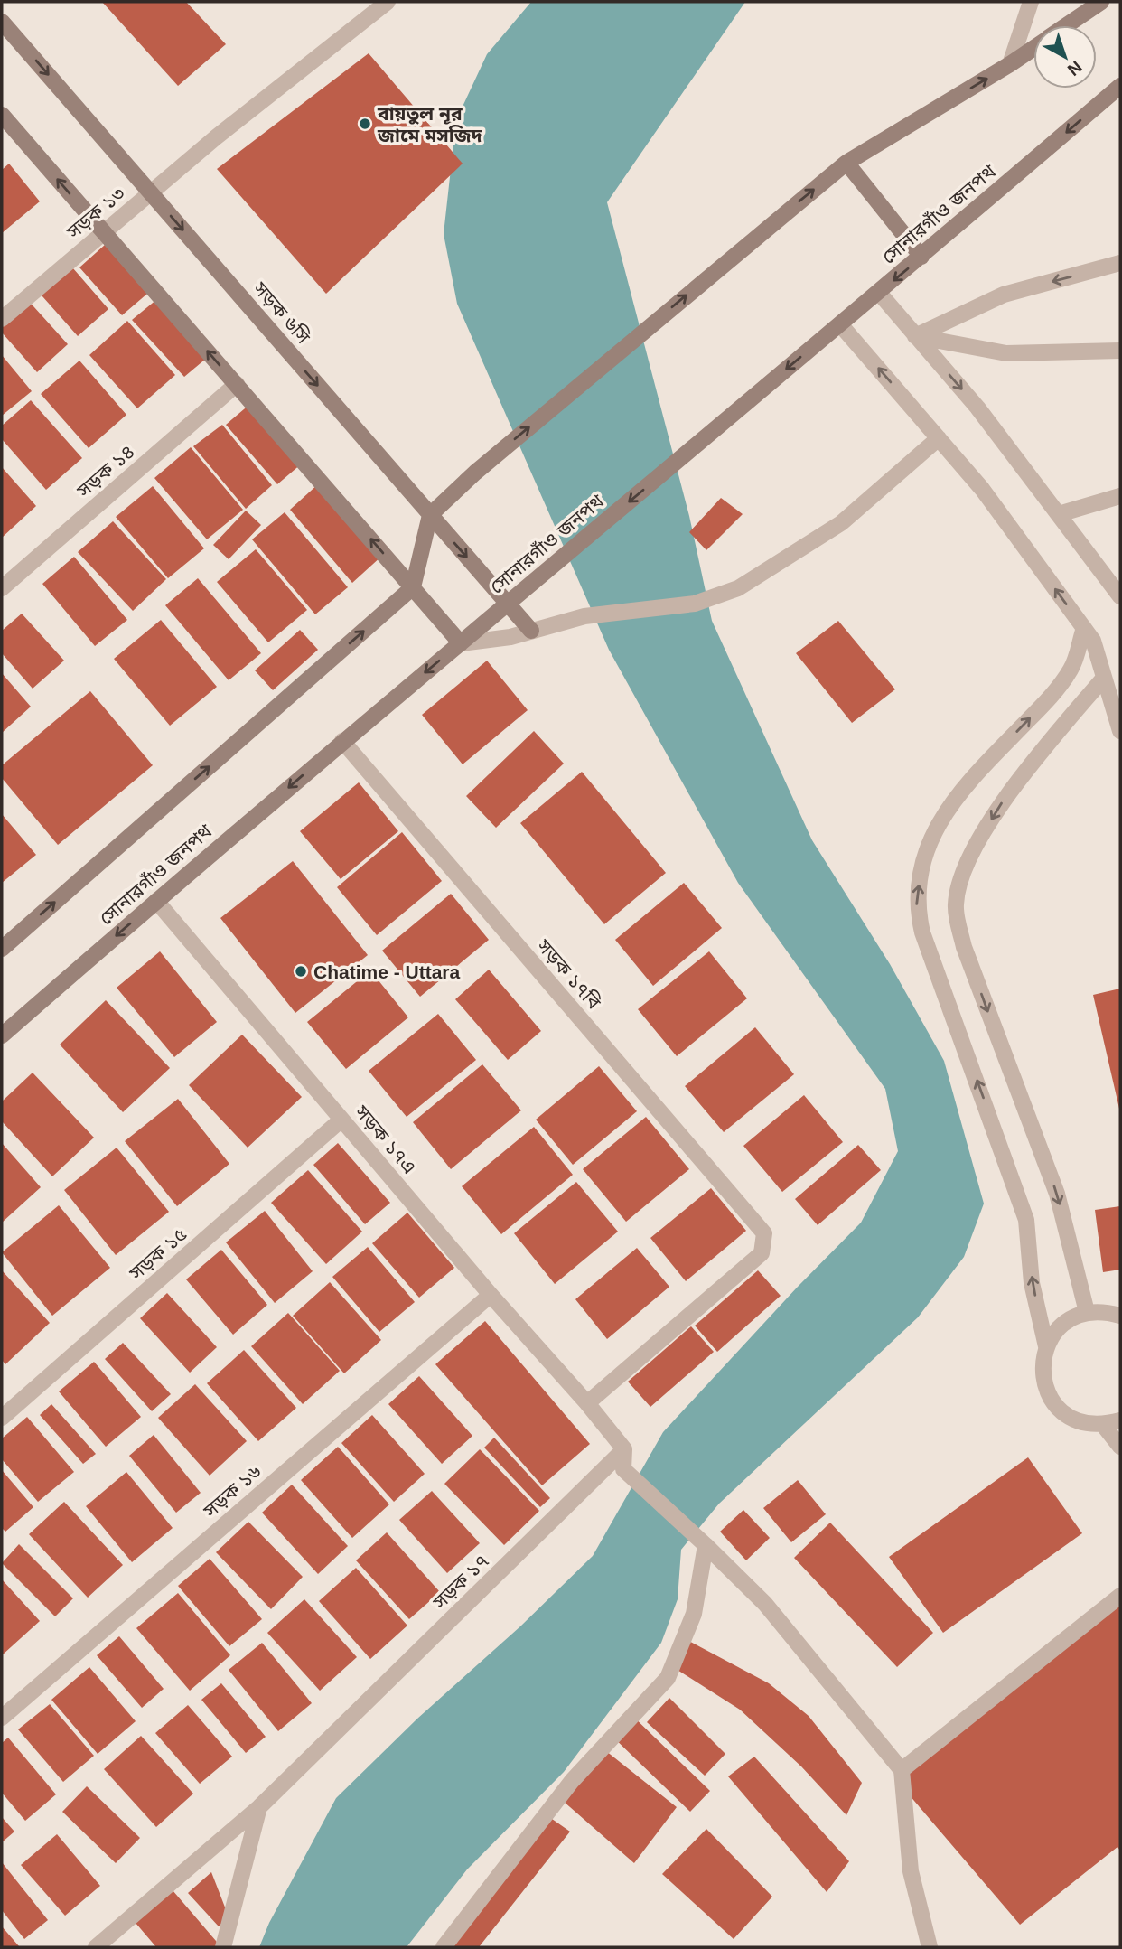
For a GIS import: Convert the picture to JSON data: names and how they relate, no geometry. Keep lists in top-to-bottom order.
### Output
{
  "streets": {
    "main road": ["সোনারগাঁও জনপথ", "সড়ক ৬সি"],
    "street": [
      "সড়ক ১৩",
      "সড়ক ১৪",
      "সড়ক ১৭বি",
      "সড়ক ১৭এ",
      "সড়ক ১৫",
      "সড়ক ১৬",
      "সড়ক ১৭"
    ]
  },
  "crossings": [
    ["সড়ক ১৩", "সড়ক ৬সি"],
    ["সোনারগাঁও জনপথ", "সড়ক ৬সি"],
    ["সোনারগাঁও জনপথ", "সড়ক ১৭বি"],
    ["সোনারগাঁও জনপথ", "সড়ক ১৭এ"],
    ["সড়ক ১৭বি", "সড়ক ১৭এ"],
    ["সড়ক ১৭এ", "সড়ক ১৫"],
    ["সড়ক ১৭এ", "সড়ক ১৬"]
  ],
  "places": ["বায়তুল নূর জামে মসজিদ", "Chatime - Uttara"],
  "north": "bottom right"
}
